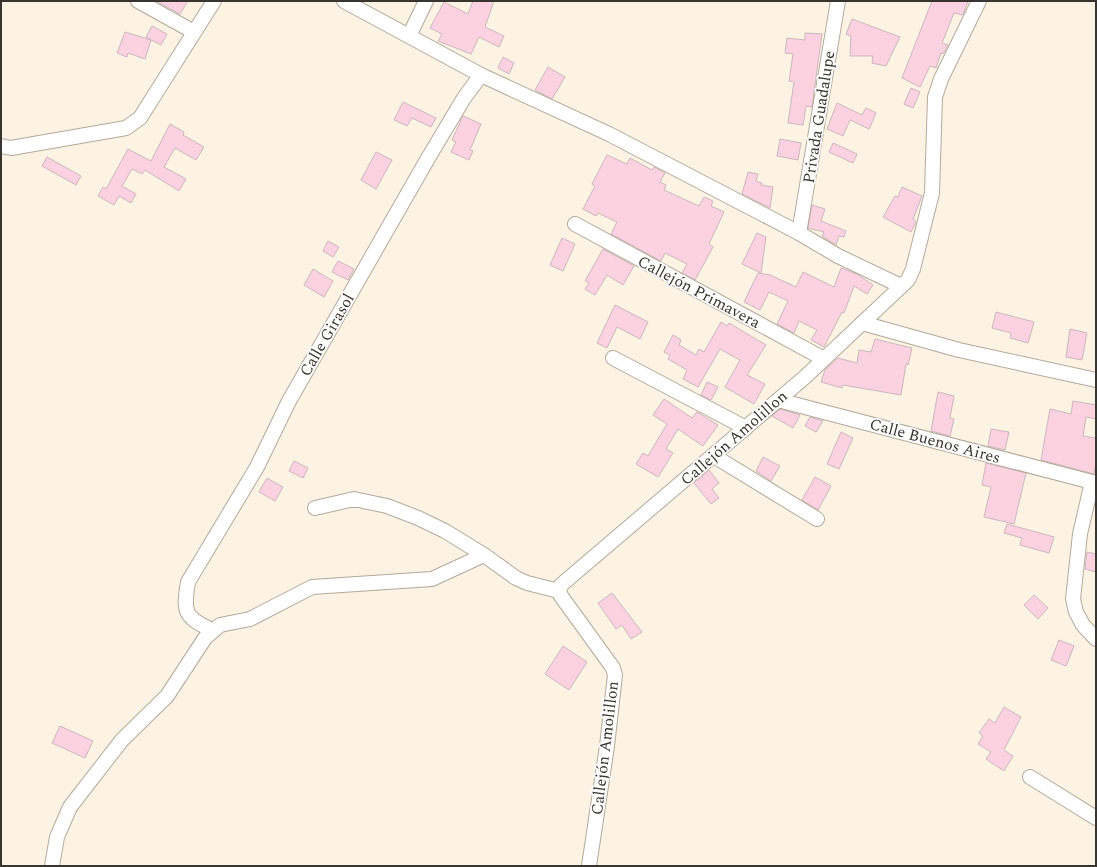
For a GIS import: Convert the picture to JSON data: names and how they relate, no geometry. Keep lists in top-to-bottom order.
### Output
{
  "streets": {
    "street": [
      "Privada Guadalupe",
      "Callejón Primavera",
      "Calle Girasol",
      "Callejón Amolillon",
      "Calle Buenos Aires"
    ]
  },
  "crossings": [
    ["Callejón Primavera", "Callejón Amolillon"],
    ["Callejón Amolillon", "Calle Buenos Aires"]
  ]
}
